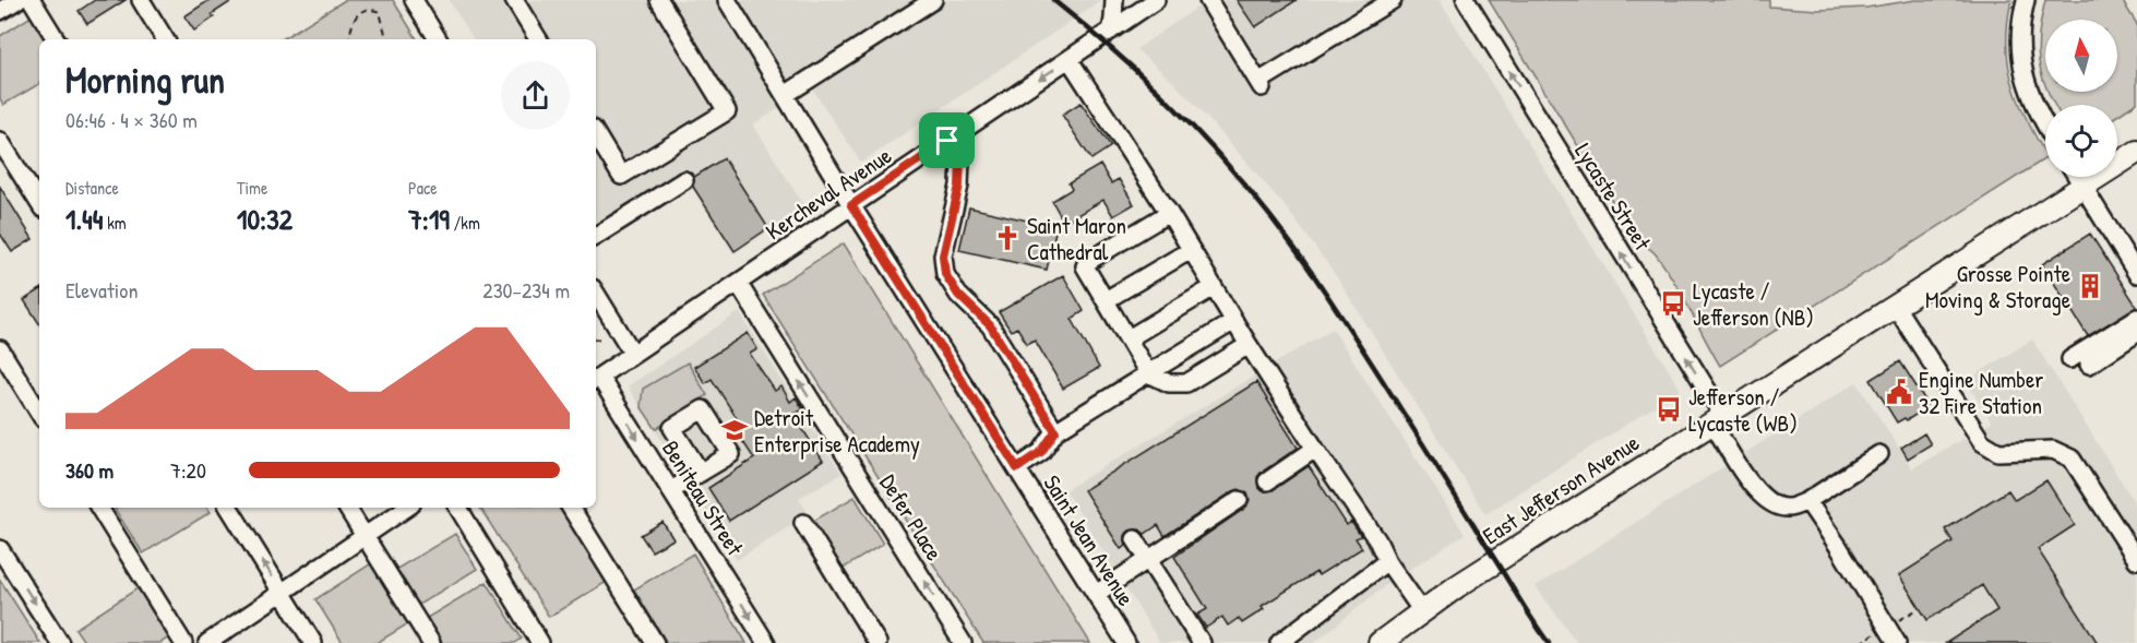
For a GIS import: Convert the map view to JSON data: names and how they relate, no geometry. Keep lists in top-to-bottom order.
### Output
{
  "streets": {
    "main road": ["East Jefferson Avenue"],
    "street": [
      "Kercheval Avenue",
      "Lycaste Street",
      "Beniteau Street",
      "Defer Place",
      "Saint Jean Avenue"
    ]
  },
  "crossings": [
    ["Kercheval Avenue", "Beniteau Street"],
    ["Kercheval Avenue", "Defer Place"],
    ["Kercheval Avenue", "Saint Jean Avenue"],
    ["Lycaste Street", "East Jefferson Avenue"]
  ],
  "one_way": ["Lycaste Street"],
  "places": {
    "church": ["Saint Maron Cathedral"],
    "building": ["Grosse Pointe Moving & Storage"],
    "bus stop": ["Lycaste / Jefferson (NB)", "Jefferson / Lycaste (WB)"],
    "public building": ["Engine Number 32 Fire Station"],
    "school or university": ["Detroit Enterprise Academy"]
  },
  "north": "top",
  "page": {
    "heading": ["Morning run", "06:46 · 4 × 360 m"],
    "stats": [
      ["Distance", "1.44 km"],
      ["Time", "10:32"],
      ["Pace", "7:19 /km"]
    ],
    "chart": ["Elevation", "230–234 m"],
    "list": [
      {
        "name": "360 m",
        "note": "7:20"
      }
    ]
  }
}
